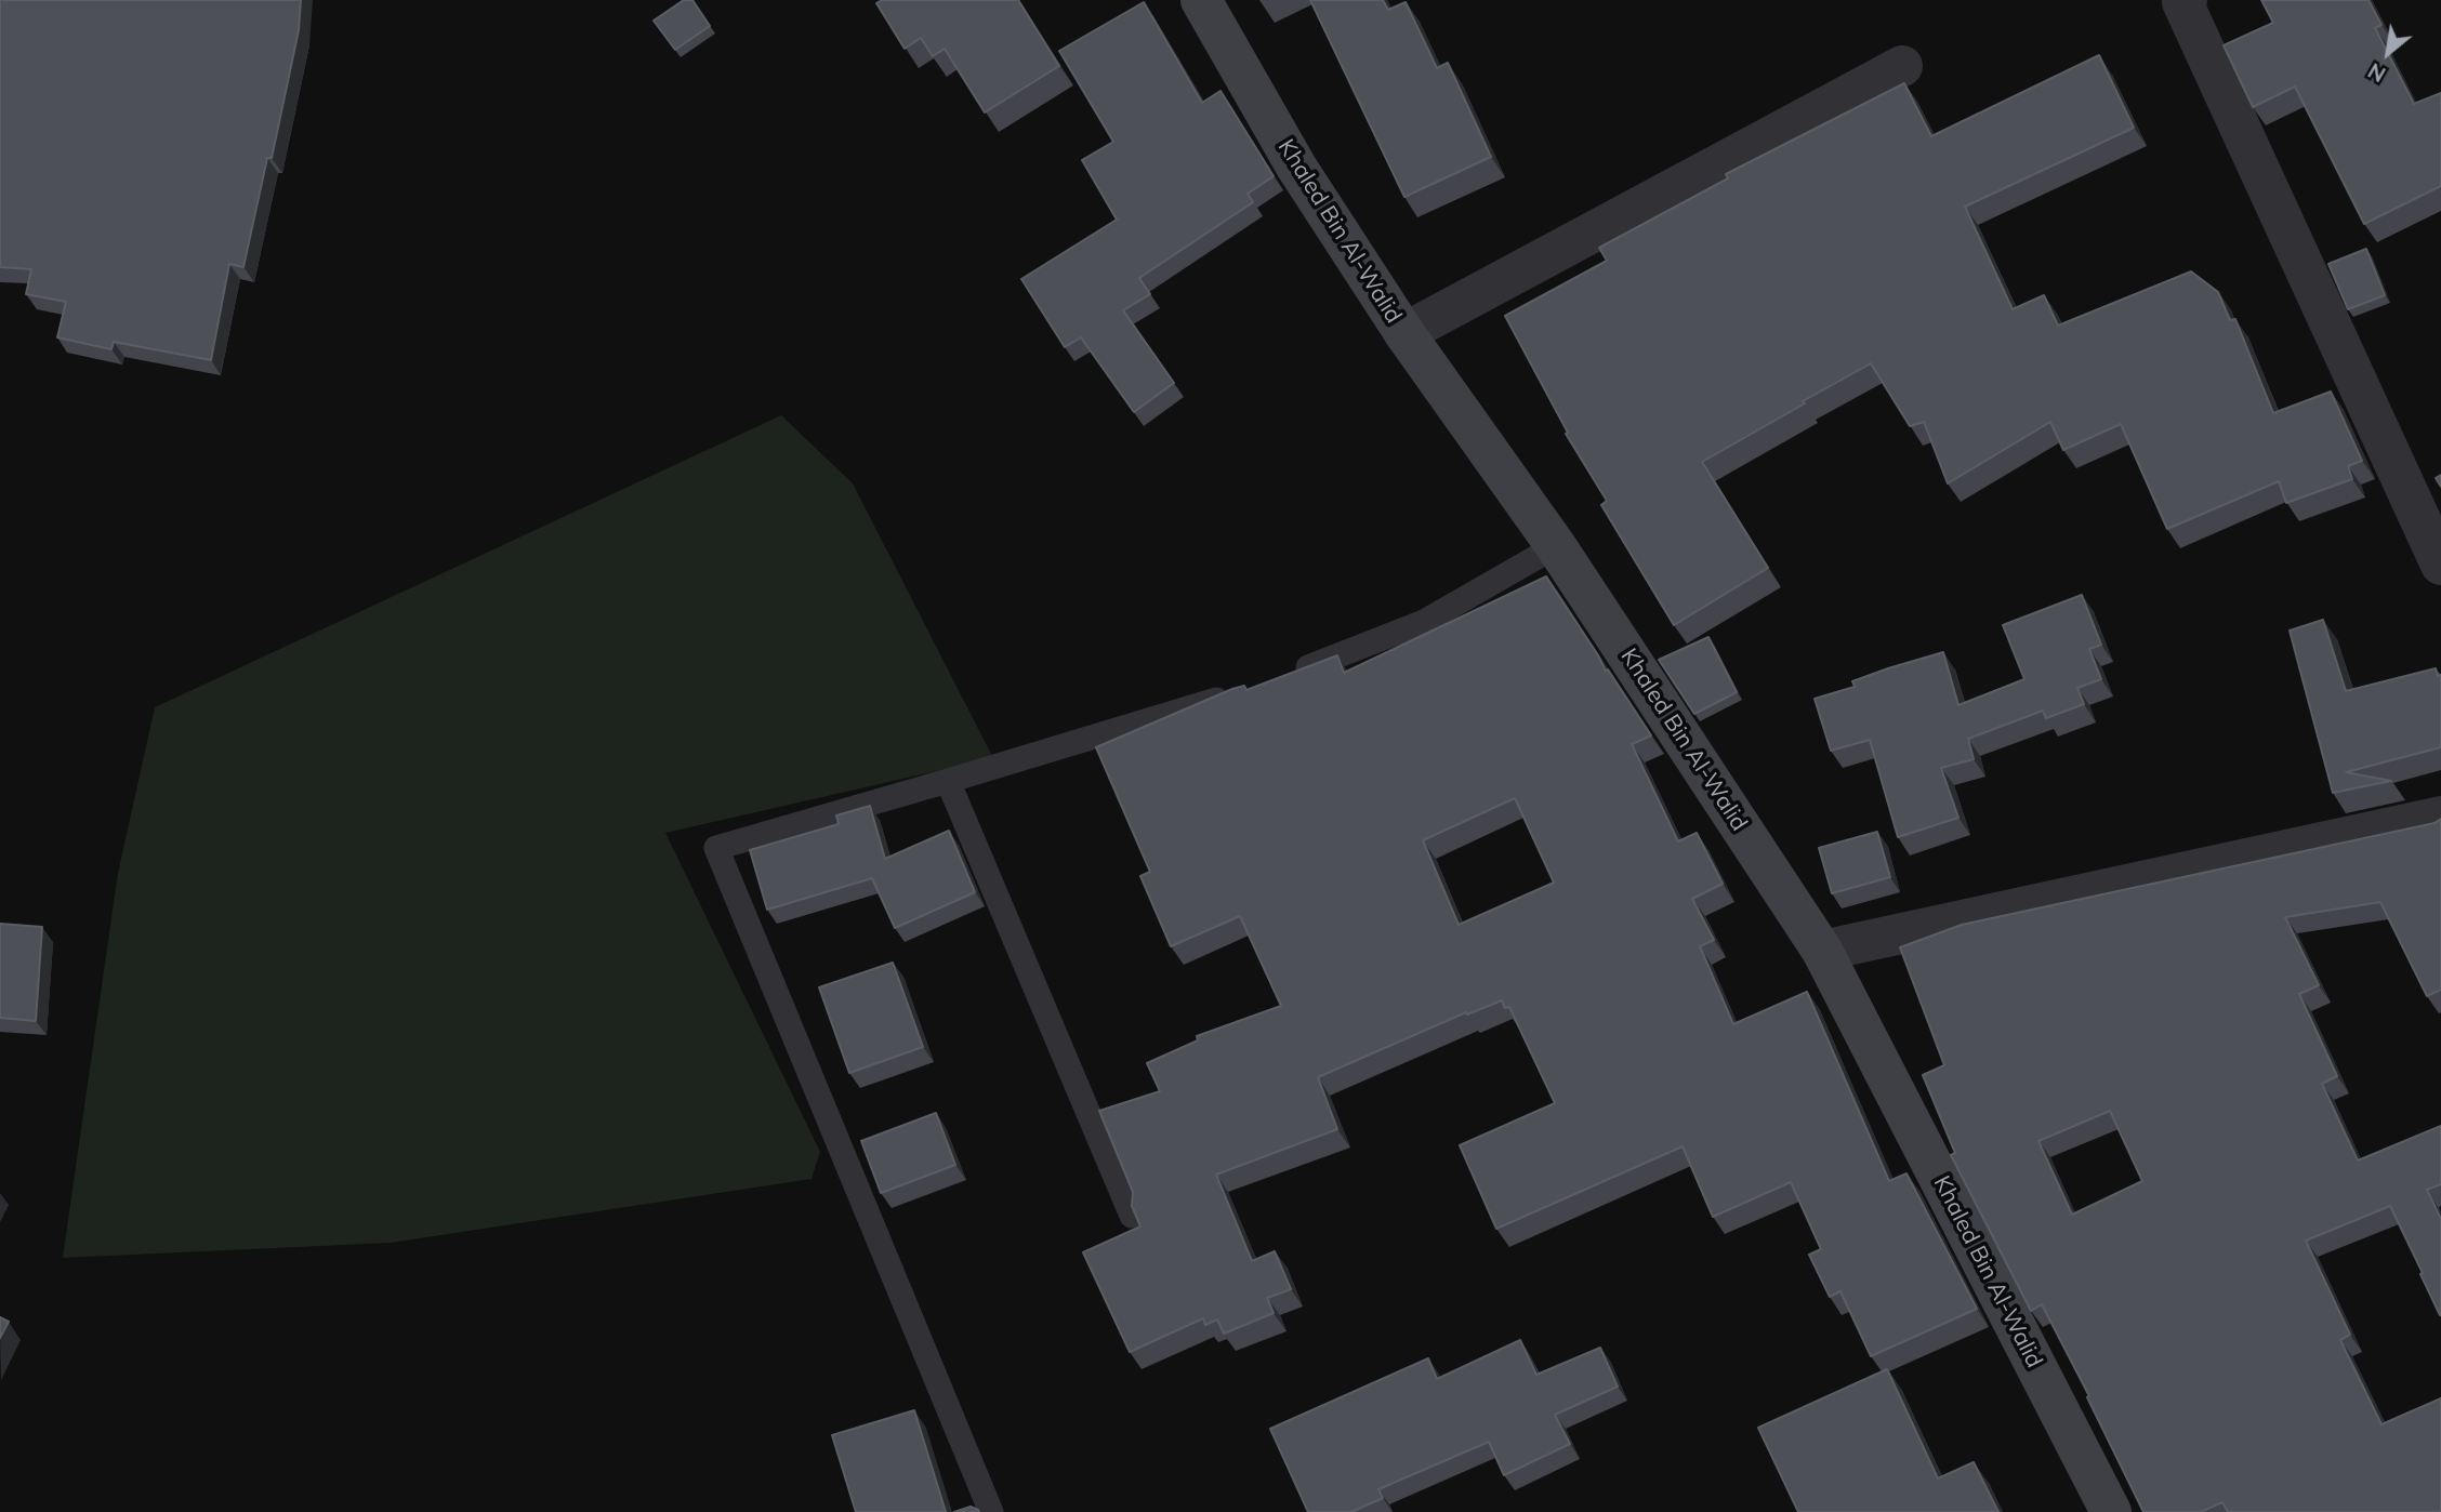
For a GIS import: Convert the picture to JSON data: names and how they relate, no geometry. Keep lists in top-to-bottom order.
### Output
{
  "streets": {
    "street": ["Khaled Bin Al-Walid"]
  },
  "north": "bottom left"
}
